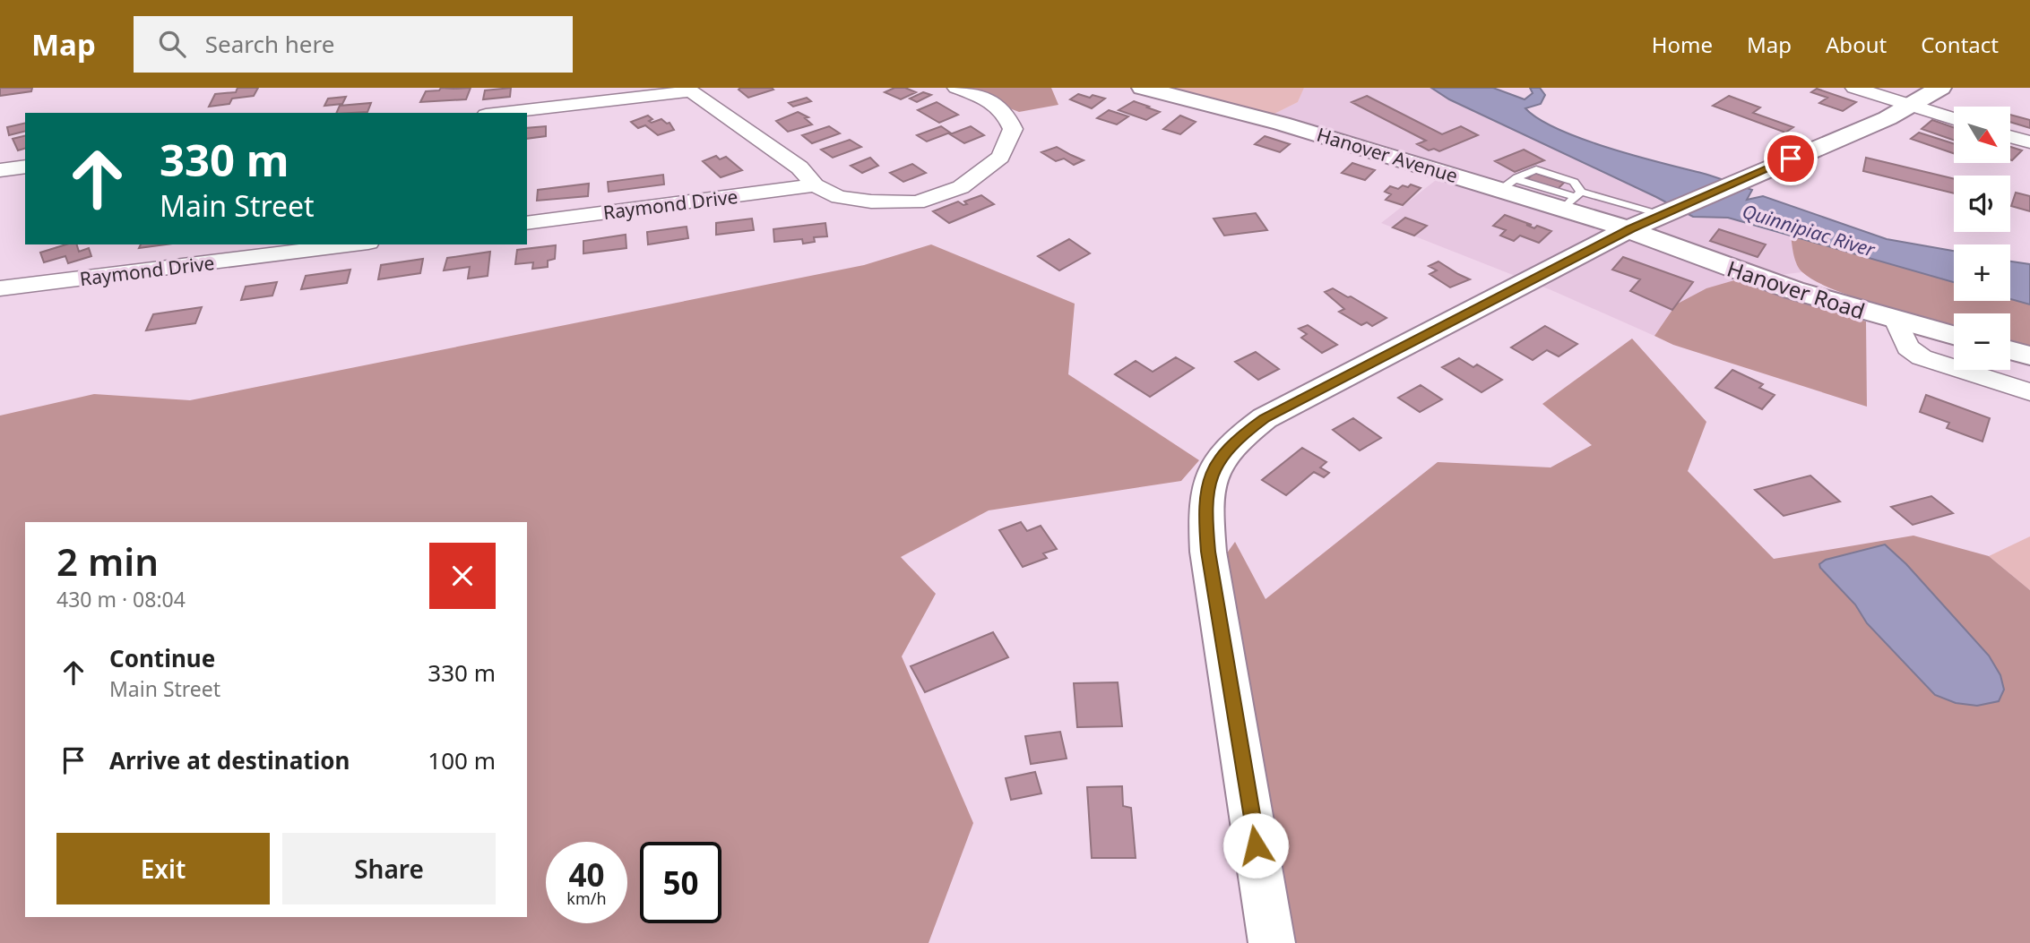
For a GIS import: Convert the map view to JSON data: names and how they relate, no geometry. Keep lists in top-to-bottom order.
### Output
{
  "streets": {
    "main road": ["Hanover Avenue", "Hanover Road"],
    "street": ["Raymond Drive"]
  },
  "crossings": [
    ["Hanover Avenue", "Hanover Road"]
  ],
  "water": ["Quinnipiac River"],
  "north": "bottom right",
  "page": {
    "header": "Map",
    "search": "Search here",
    "nav": [
      "Home",
      "Map",
      "About",
      "Contact"
    ],
    "map_buttons": ["+", "−"],
    "turn": ["330 m", "Main Street"],
    "heading": ["2 min", "430 m · 08:04"],
    "list": [
      {
        "name": "Continue",
        "note": "Main Street",
        "value": "330 m"
      },
      {
        "name": "Arrive at destination",
        "value": "100 m"
      }
    ],
    "buttons": ["Exit", "Share"],
    "speed": "40 km/h",
    "limit": "50"
  }
}
